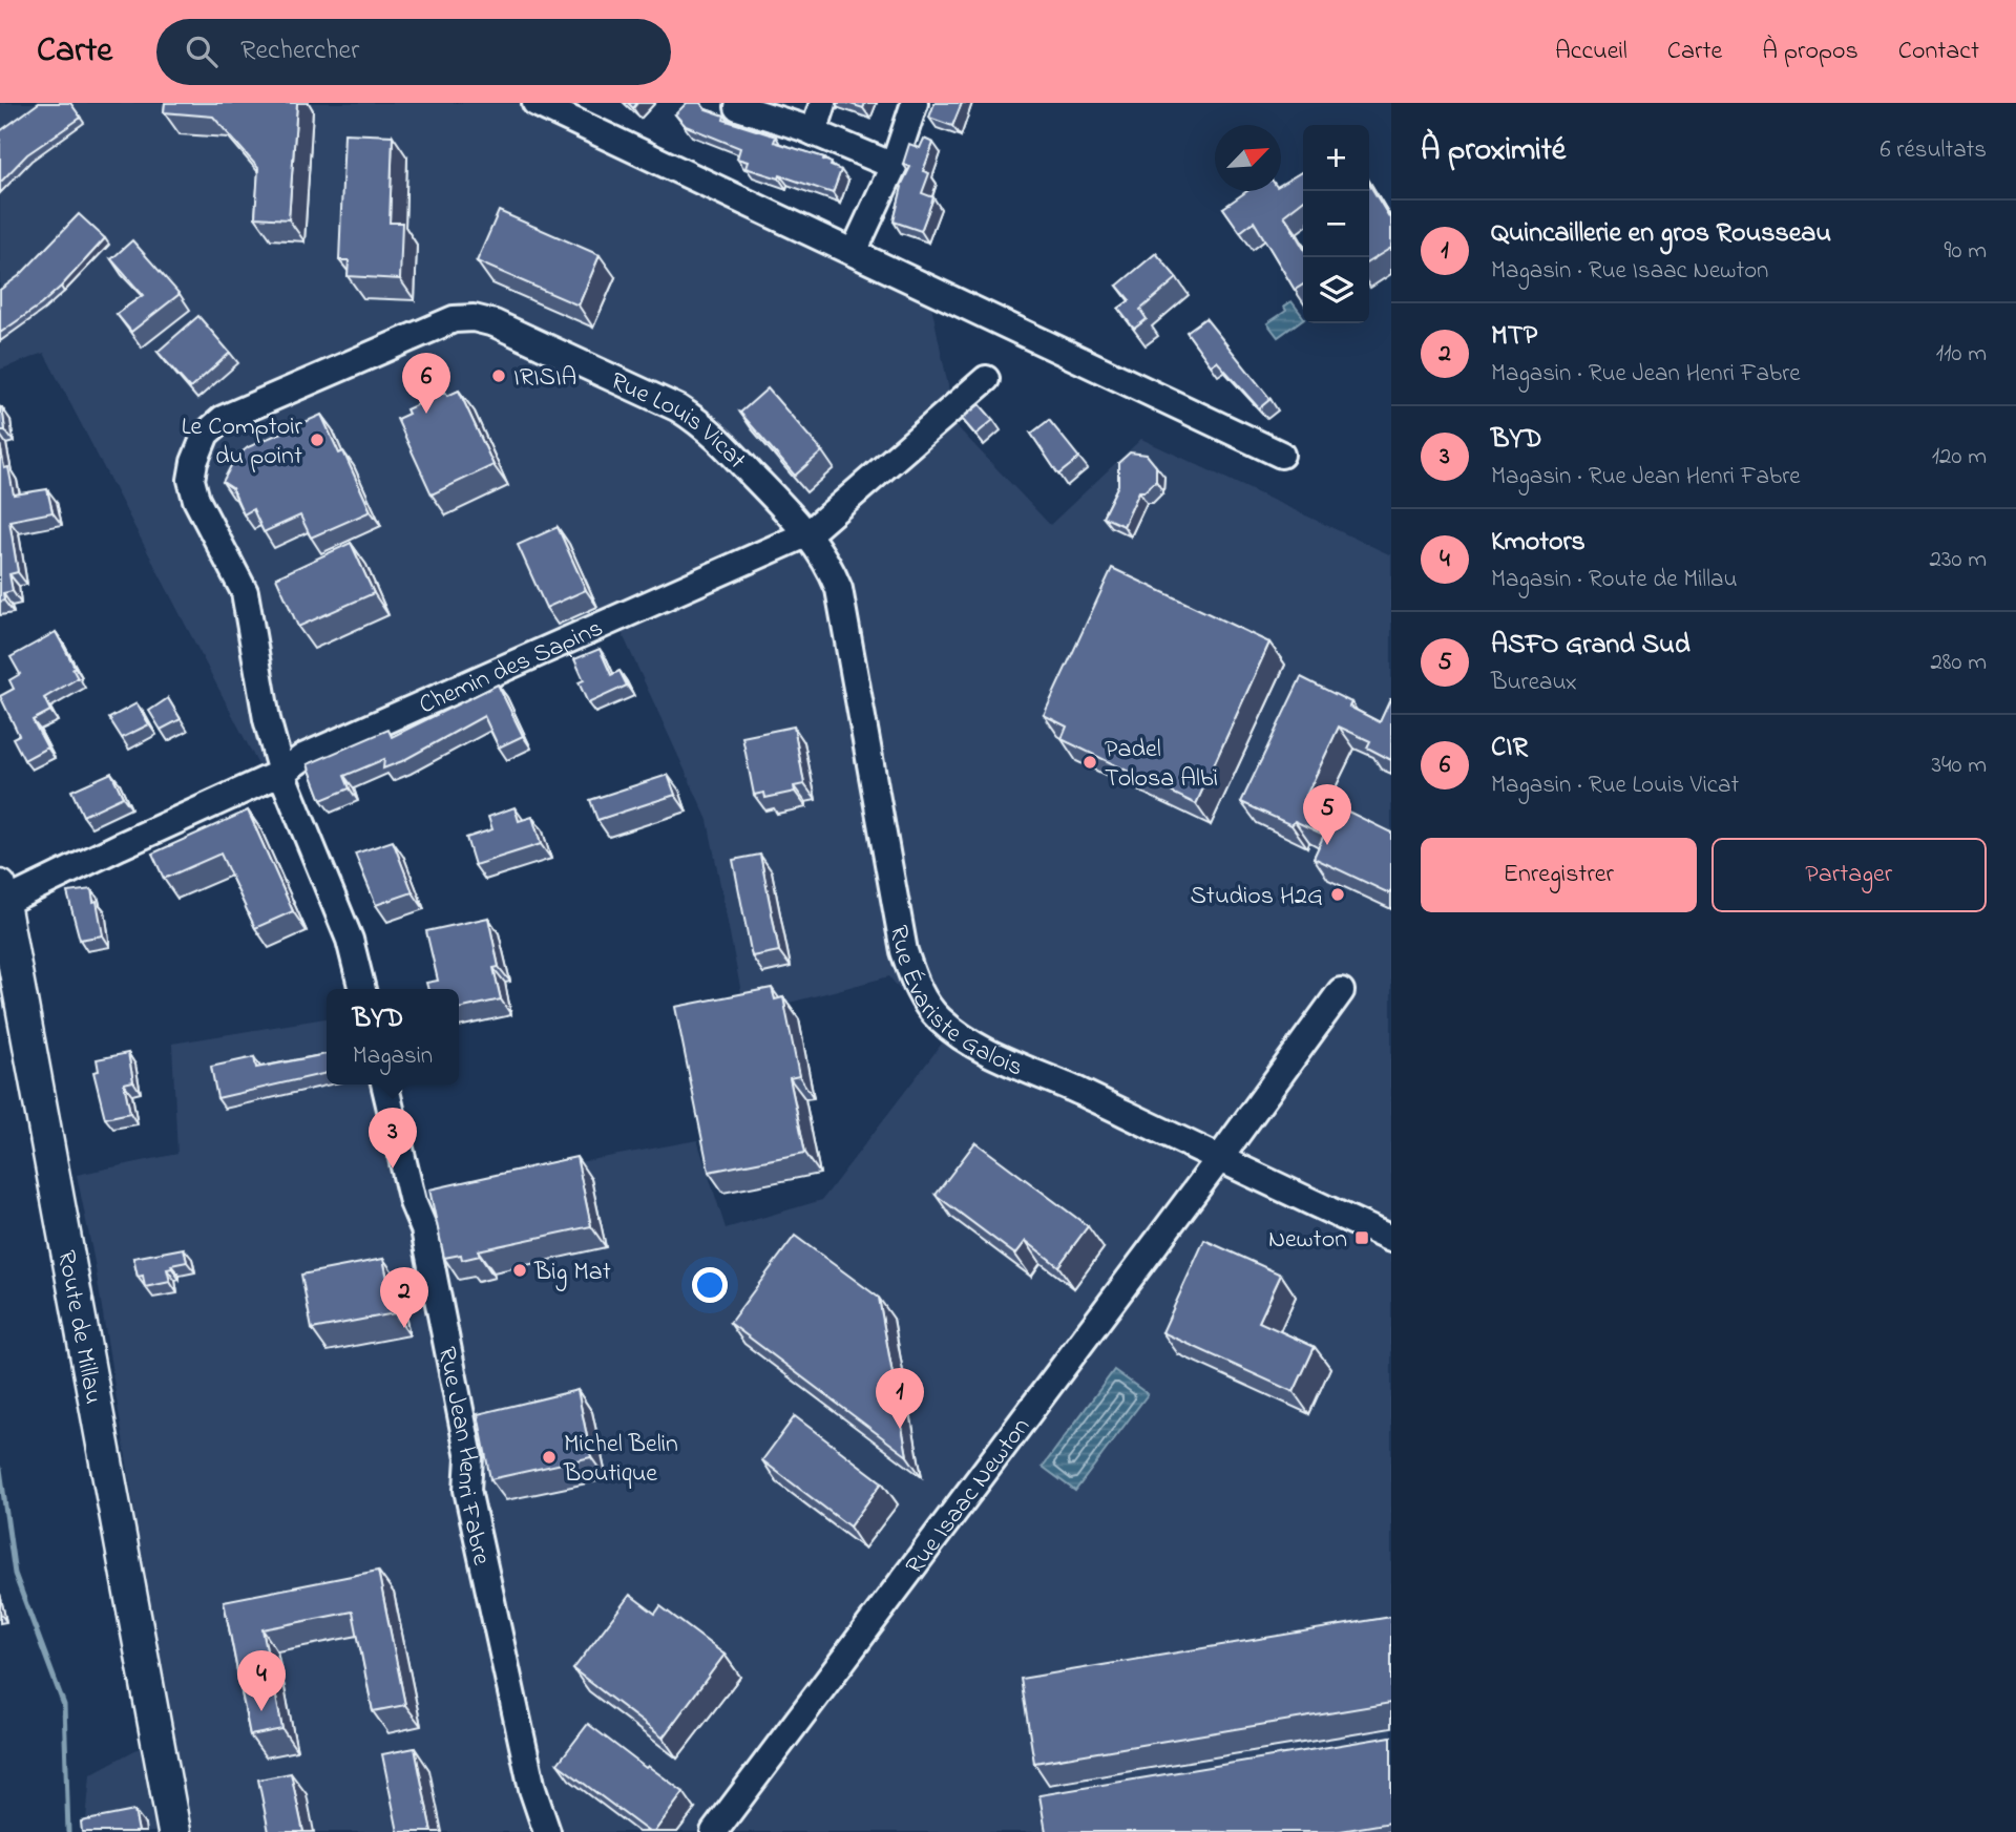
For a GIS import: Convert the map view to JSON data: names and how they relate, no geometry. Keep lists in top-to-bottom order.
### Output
{
  "streets": {
    "main road": ["Route de Millau"],
    "street": [
      "Rue Louis Vicat",
      "Chemin des Sapins",
      "Rue Évariste Galois",
      "Rue Jean Henri Fabre",
      "Rue Isaac Newton"
    ]
  },
  "crossings": [
    ["Rue Louis Vicat", "Chemin des Sapins"],
    ["Rue Louis Vicat", "Rue Évariste Galois"],
    ["Chemin des Sapins", "Rue Évariste Galois"],
    ["Chemin des Sapins", "Route de Millau"],
    ["Rue Évariste Galois", "Rue Isaac Newton"]
  ],
  "places": {
    "other": [
      "IRISIA",
      "Le Comptoir du point",
      "Padel Tolosa Albi",
      "Studios H2G",
      "Big Mat",
      "Michel Belin Boutique"
    ],
    "transit": ["Newton"]
  },
  "north": "top right",
  "page": {
    "header": "Carte",
    "search": "Rechercher",
    "nav": [
      "Accueil",
      "Carte",
      "À propos",
      "Contact"
    ],
    "heading": ["À proximité", "6 résultats"],
    "map_buttons": ["+", "−"],
    "list": [
      {
        "mark": "1",
        "name": "Quincaillerie en gros Rousseau",
        "note": "Magasin · Rue Isaac Newton",
        "value": "90 m"
      },
      {
        "mark": "2",
        "name": "MTP",
        "note": "Magasin · Rue Jean Henri Fabre",
        "value": "110 m"
      },
      {
        "mark": "3",
        "name": "BYD",
        "note": "Magasin · Rue Jean Henri Fabre",
        "value": "120 m"
      },
      {
        "mark": "4",
        "name": "Kmotors",
        "note": "Magasin · Route de Millau",
        "value": "230 m"
      },
      {
        "mark": "5",
        "name": "ASFO Grand Sud",
        "note": "Bureaux",
        "value": "280 m"
      },
      {
        "mark": "6",
        "name": "CIR",
        "note": "Magasin · Rue Louis Vicat",
        "value": "340 m"
      }
    ],
    "pins": [
      "6",
      "5",
      "3",
      "2",
      "1",
      "4"
    ],
    "buttons": ["Enregistrer", "Partager"],
    "popup": ["BYD", "Magasin"]
  }
}
